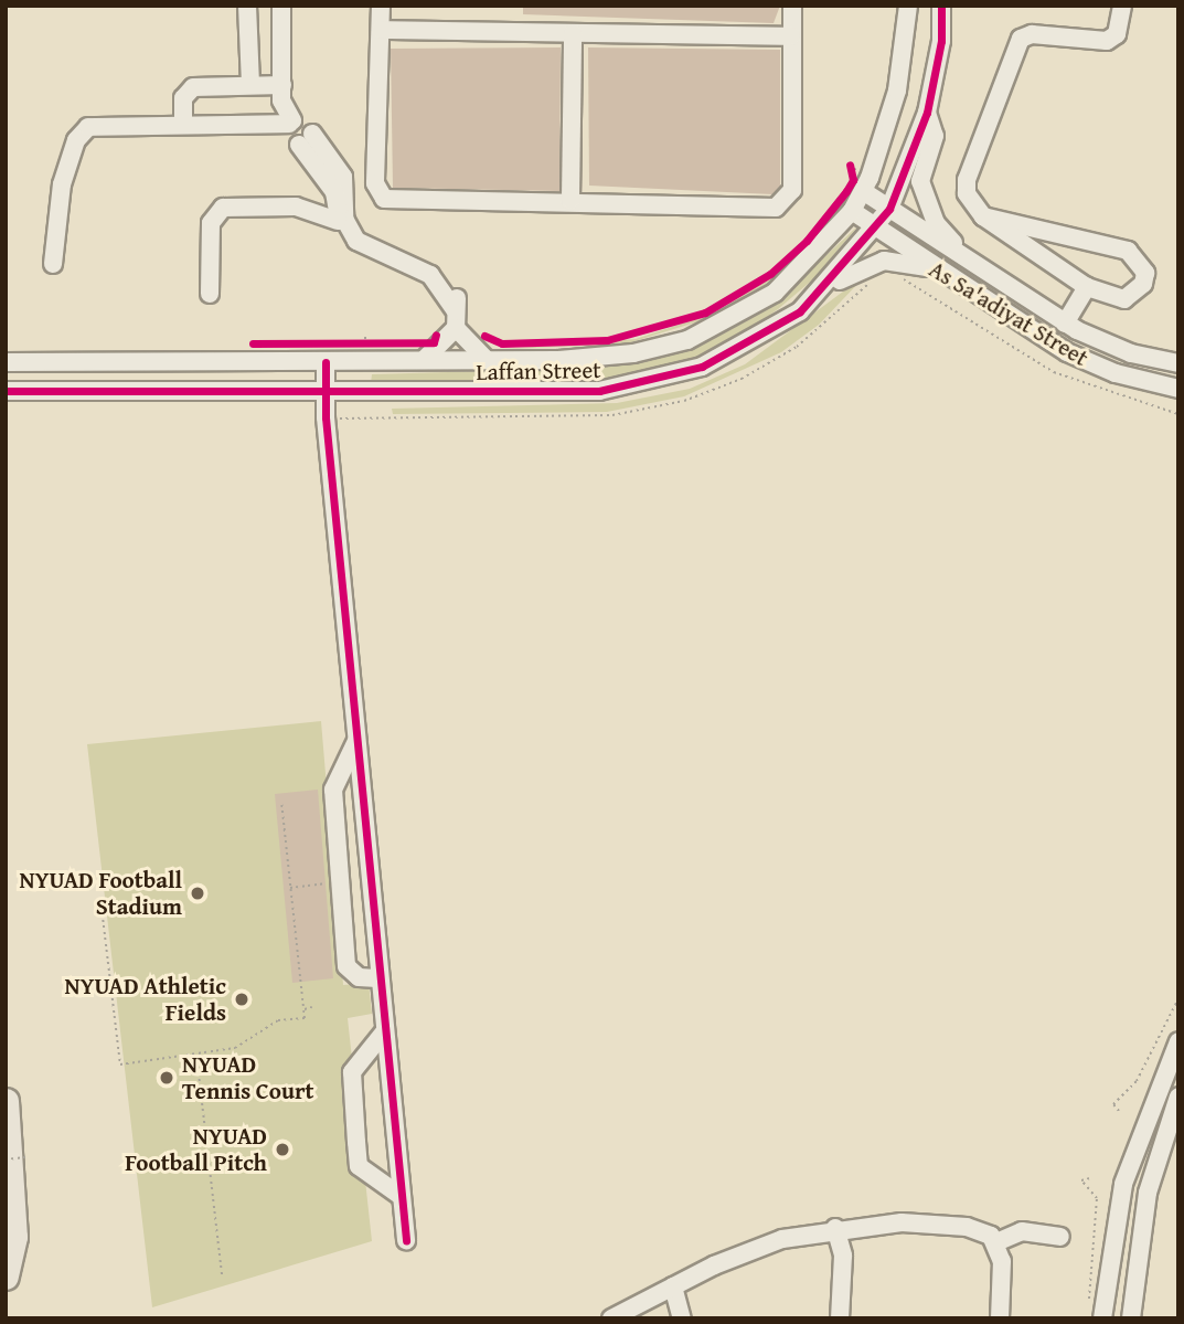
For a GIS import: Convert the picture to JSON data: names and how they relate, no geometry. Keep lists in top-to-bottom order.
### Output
{
  "streets": {
    "street": ["As Sa'adiyat Street", "Laffan Street"]
  },
  "crossings": [
    ["As Sa'adiyat Street", "Laffan Street"]
  ],
  "places": [
    "NYUAD Football Stadium",
    "NYUAD Athletic Fields",
    "NYUAD Tennis Court",
    "NYUAD Football Pitch"
  ]
}
